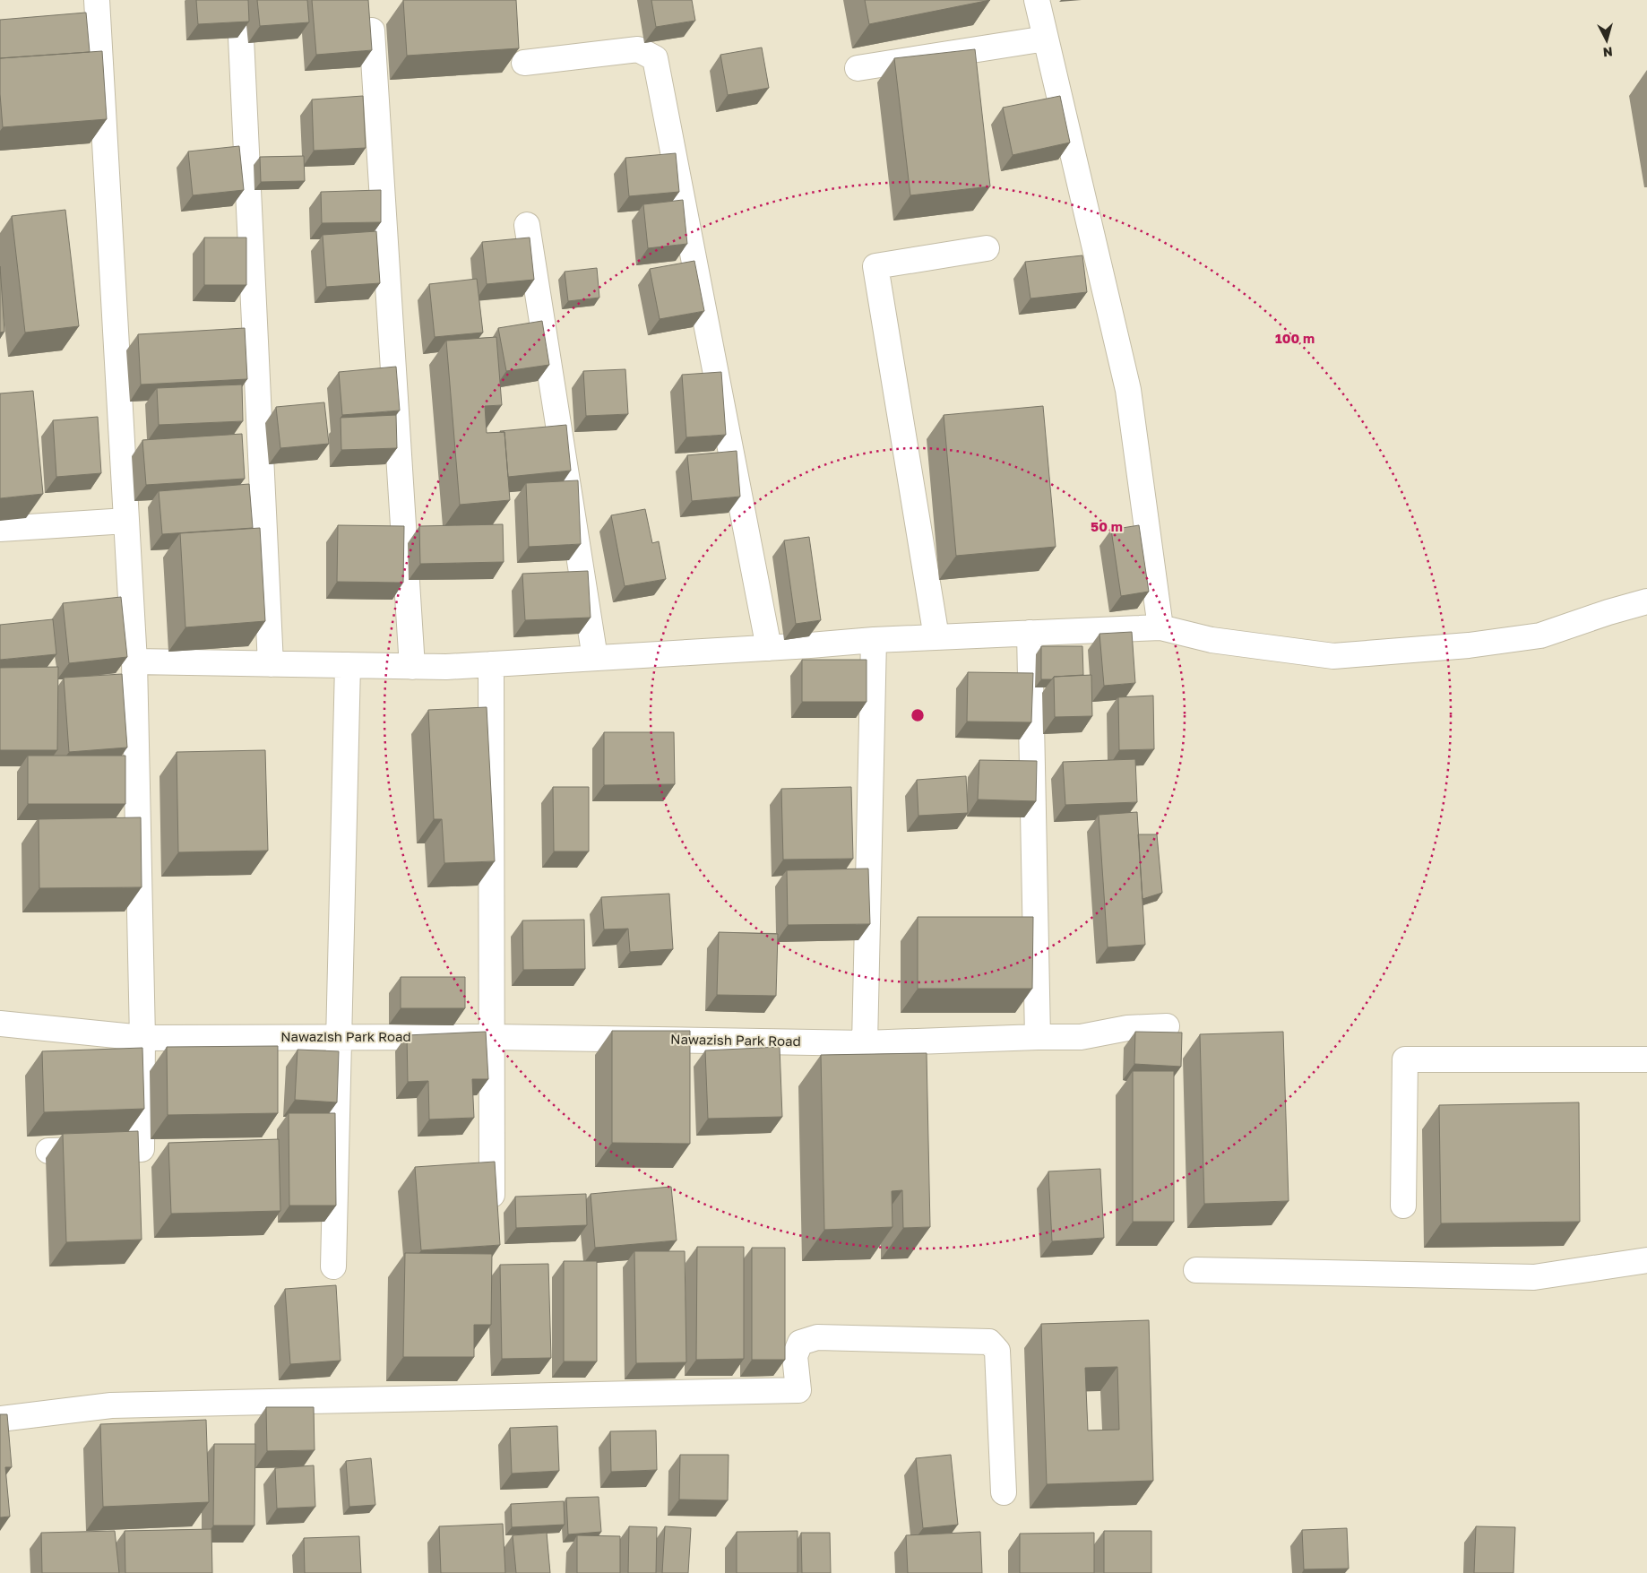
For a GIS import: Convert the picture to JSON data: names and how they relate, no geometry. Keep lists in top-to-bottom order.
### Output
{
  "streets": {
    "street": ["Nawazish Park Road"]
  },
  "north": "bottom",
  "rings": ["100 m", "50 m"]
}
